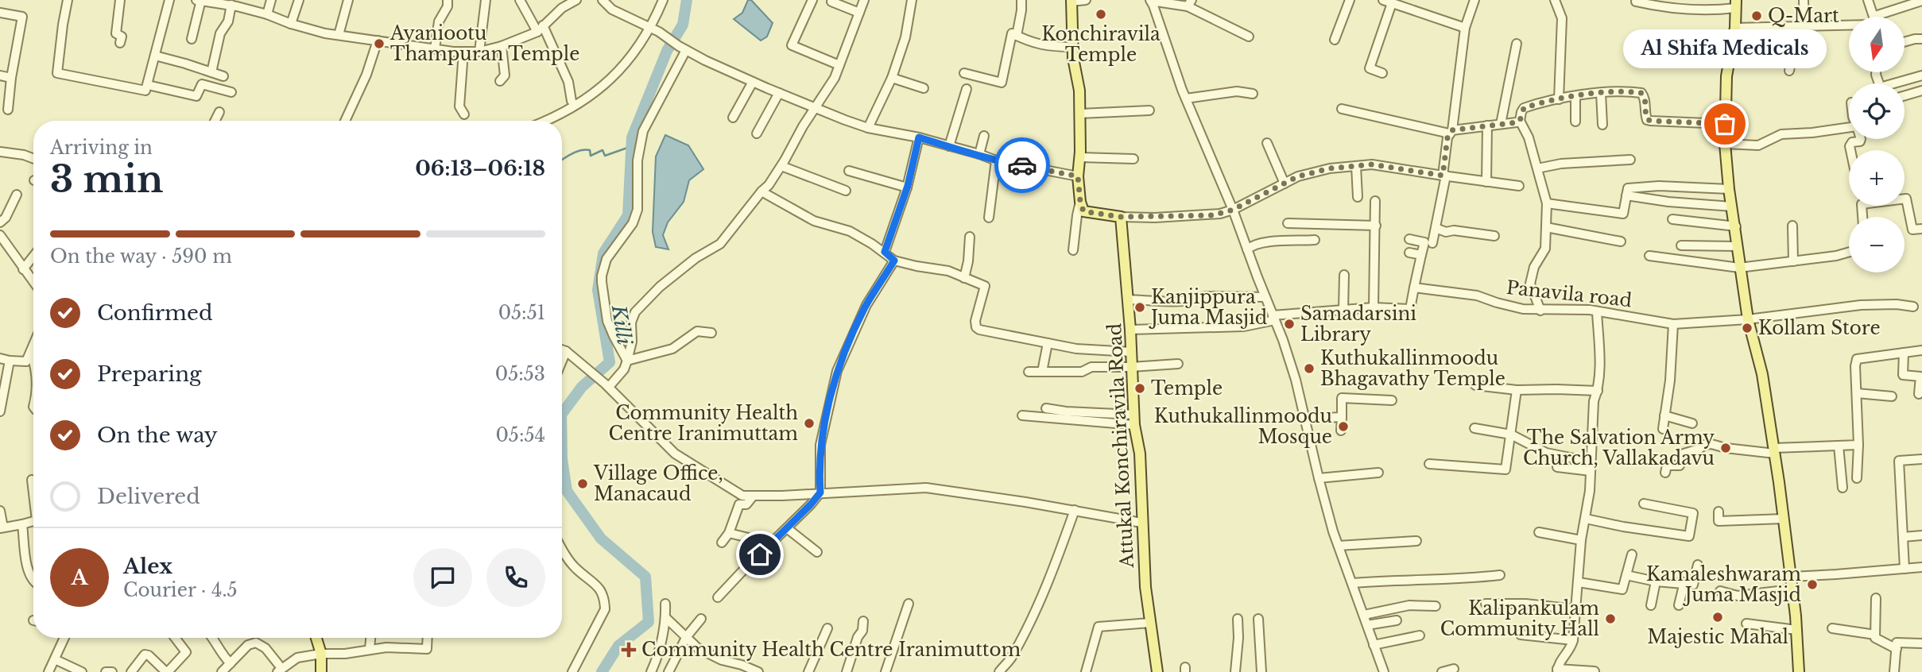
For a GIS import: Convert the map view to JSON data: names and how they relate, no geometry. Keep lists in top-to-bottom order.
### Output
{
  "streets": {
    "main road": ["Attukal Konchiravila Road"],
    "street": ["Panavila road"]
  },
  "water": ["Killi"],
  "places": {
    "other": [
      "Konchiravila Temple",
      "Q-Mart",
      "Ayaniootu Thampuran Temple",
      "Al Shifa Medicals",
      "Kanjippura Juma Masjid",
      "Samadarsini Library",
      "Kollam Store",
      "Kuthukallinmoodu Bhagavathy Temple",
      "Temple",
      "Community Health Centre Iranimuttam",
      "Kuthukallinmoodu Mosque",
      "The Salvation Army Church, Vallakadavu",
      "Village Office, Manacaud",
      "Kamaleshwaram Juma Masjid",
      "Majestic Mahal",
      "Kalipankulam Community Hall"
    ],
    "health": ["Community Health Centre Iranimuttom"]
  },
  "north": "bottom",
  "page": {
    "map_buttons": ["+", "−"],
    "bubble": "Al Shifa Medicals",
    "heading": ["3 min", "Arriving in", "06:13–06:18"],
    "panel": ["Alex", "Courier · 4.5"],
    "bar": "On the way · 590 m",
    "list": [
      ["Confirmed", "05:51"],
      ["Preparing", "05:53"],
      ["On the way", "05:54"],
      "Delivered"
    ],
    "round": "A"
  }
}
